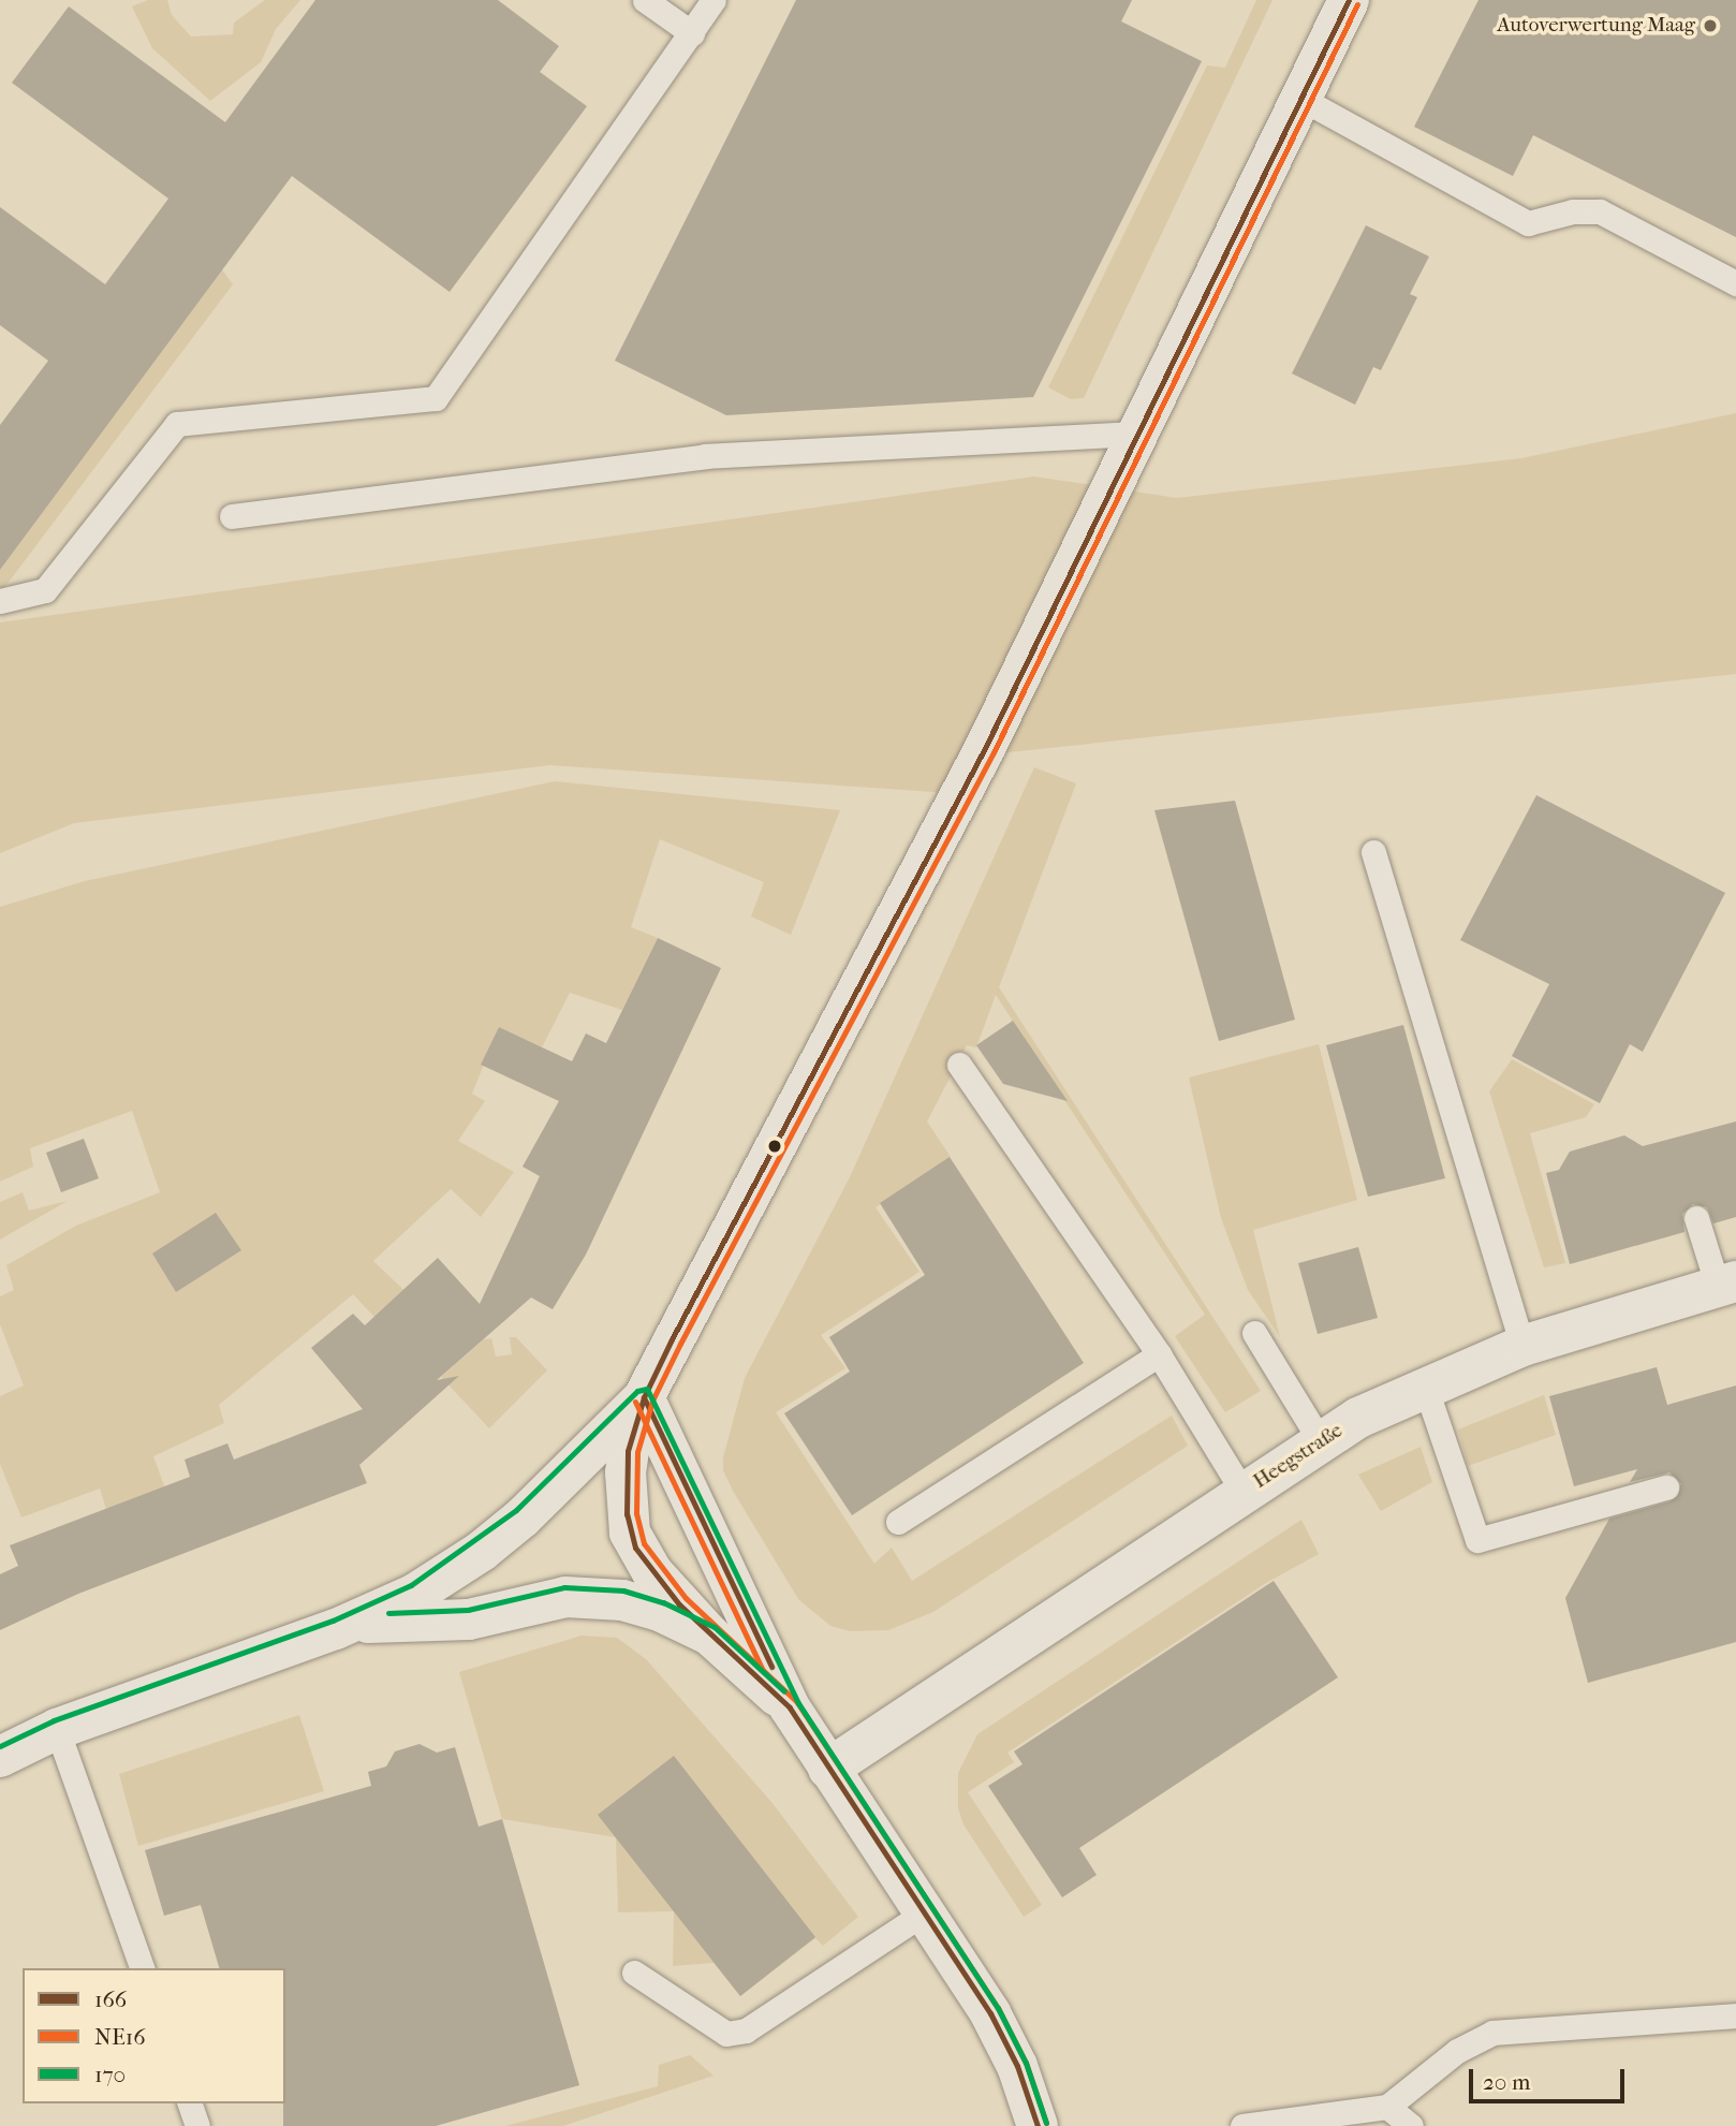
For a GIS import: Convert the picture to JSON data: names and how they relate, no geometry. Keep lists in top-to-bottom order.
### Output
{
  "streets": {
    "street": ["Heegstraße"]
  },
  "places": ["Autoverwertung Maag"],
  "lines": ["transit line 166", "transit line NE16", "transit line 170"],
  "legend": ["166", "NE16", "170"],
  "scale_bar": "20 m"
}
